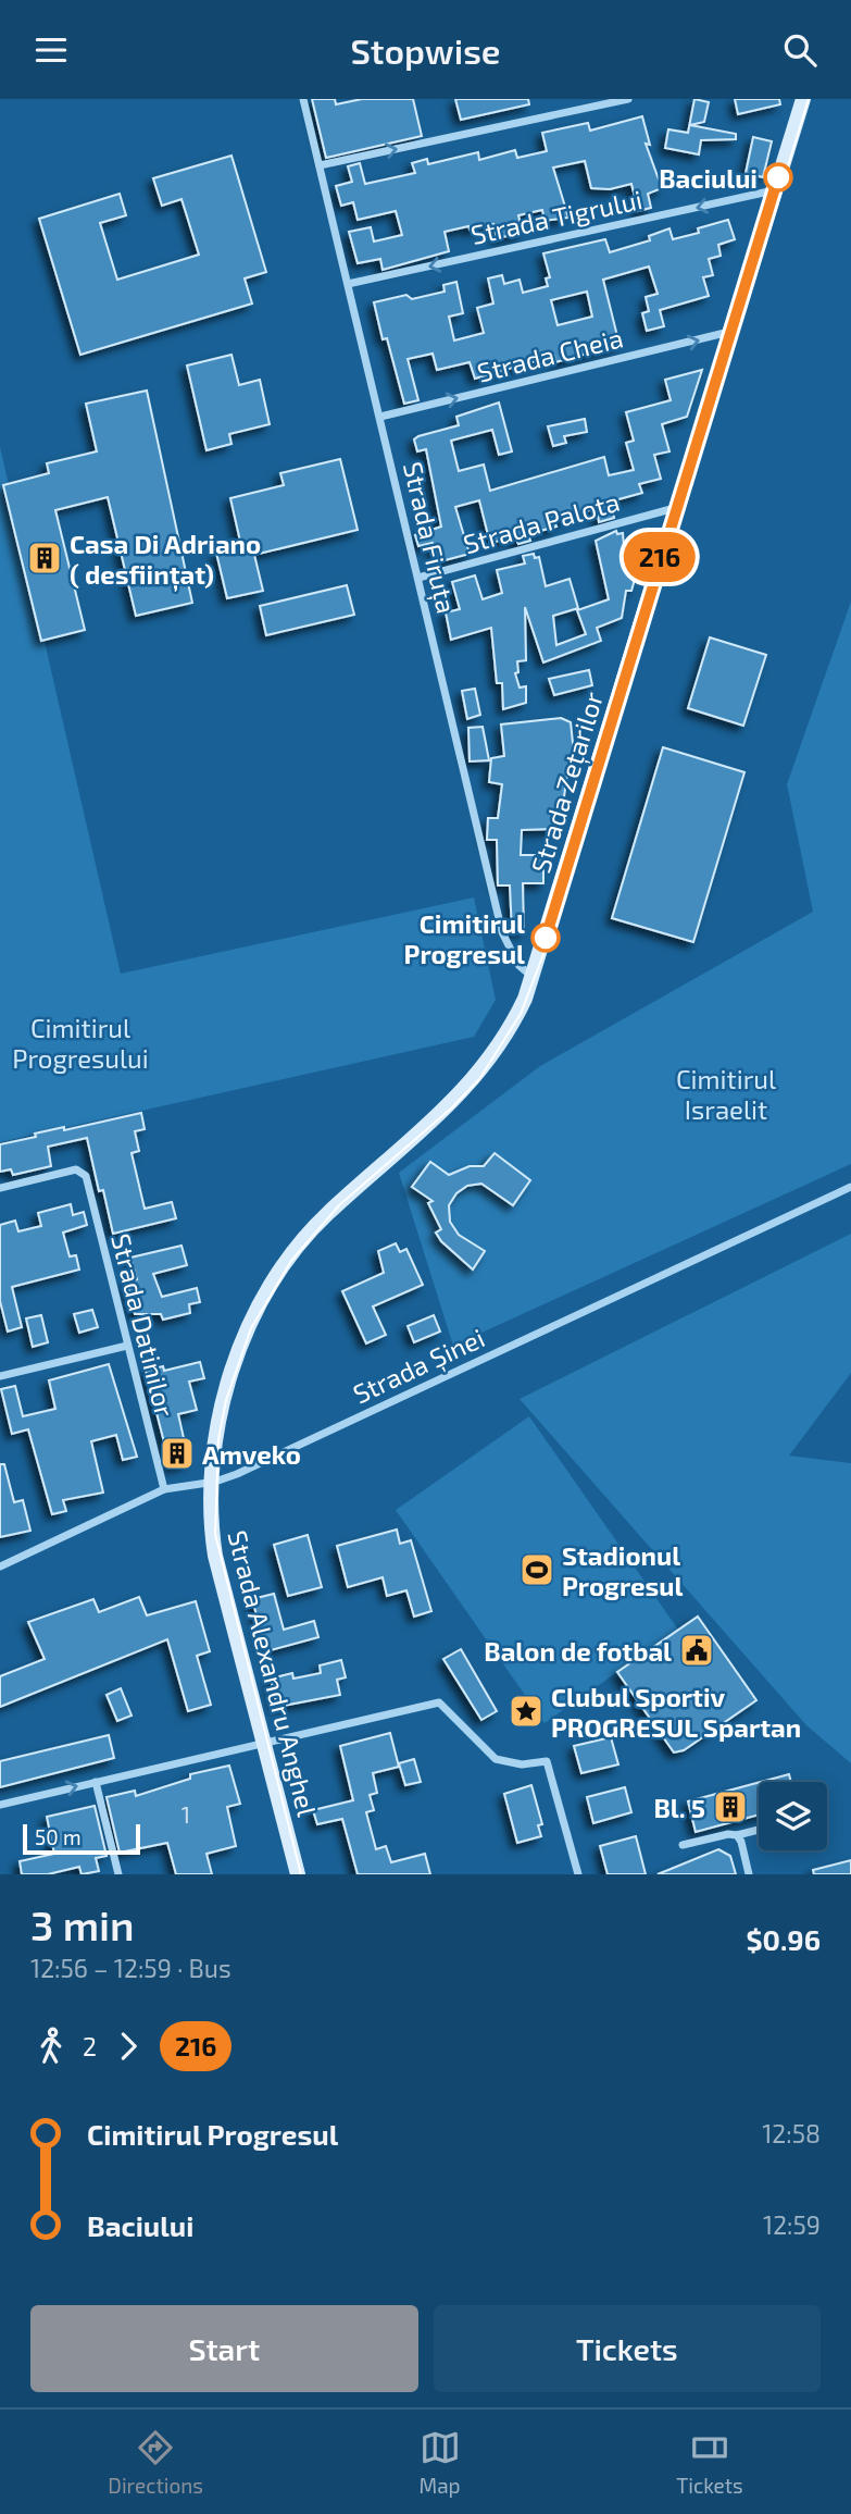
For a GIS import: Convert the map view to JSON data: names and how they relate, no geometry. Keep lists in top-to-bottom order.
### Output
{
  "streets": {
    "main road": ["Strada Zețarilor", "Strada Alexandru Anghel"],
    "street": [
      "Strada Tigrului",
      "Strada Cheia",
      "Strada Palota",
      "Strada Firuța",
      "Strada Datinilor",
      "Strada Șinei"
    ]
  },
  "crossings": [
    ["Strada Tigrului", "Strada Firuța"],
    ["Strada Tigrului", "Strada Zețarilor"],
    ["Strada Cheia", "Strada Firuța"],
    ["Strada Cheia", "Strada Zețarilor"],
    ["Strada Palota", "Strada Firuța"],
    ["Strada Palota", "Strada Zețarilor"],
    ["Strada Firuța", "Strada Zețarilor"],
    ["Strada Zețarilor", "Strada Șinei"],
    ["Strada Zețarilor", "Strada Alexandru Anghel"],
    ["Strada Datinilor", "Strada Șinei"],
    ["Strada Șinei", "Strada Alexandru Anghel"]
  ],
  "one_way": ["Strada Tigrului", "Strada Cheia"],
  "parks": ["Cimitirul Progresului", "Cimitirul Israelit"],
  "places": {
    "other": ["Baciului", "Cimitirul Progresul"],
    "building": ["Casa Di Adriano ( desființat)", "Amveko", "Bl. 5"],
    "sports": ["Stadionul Progresul"],
    "public building": ["Balon de fotbal"],
    "place": ["Clubul Sportiv PROGRESUL Spartan"]
  },
  "lines": ["bus line 216"],
  "house_numbers": ["1"],
  "scale_bar": "50 m",
  "page": {
    "header": "Stopwise",
    "on_map": "216",
    "scale": "50 m",
    "heading": ["3 min", "12:56 – 12:59 · Bus", "$0.96"],
    "legs": ["2", "216"],
    "list": [
      {
        "name": "Cimitirul Progresul",
        "value": "12:58"
      },
      {
        "name": "Baciului",
        "value": "12:59"
      }
    ],
    "buttons": ["Start", "Tickets"],
    "tabs": ["Directions", "Map", "Tickets"]
  }
}
